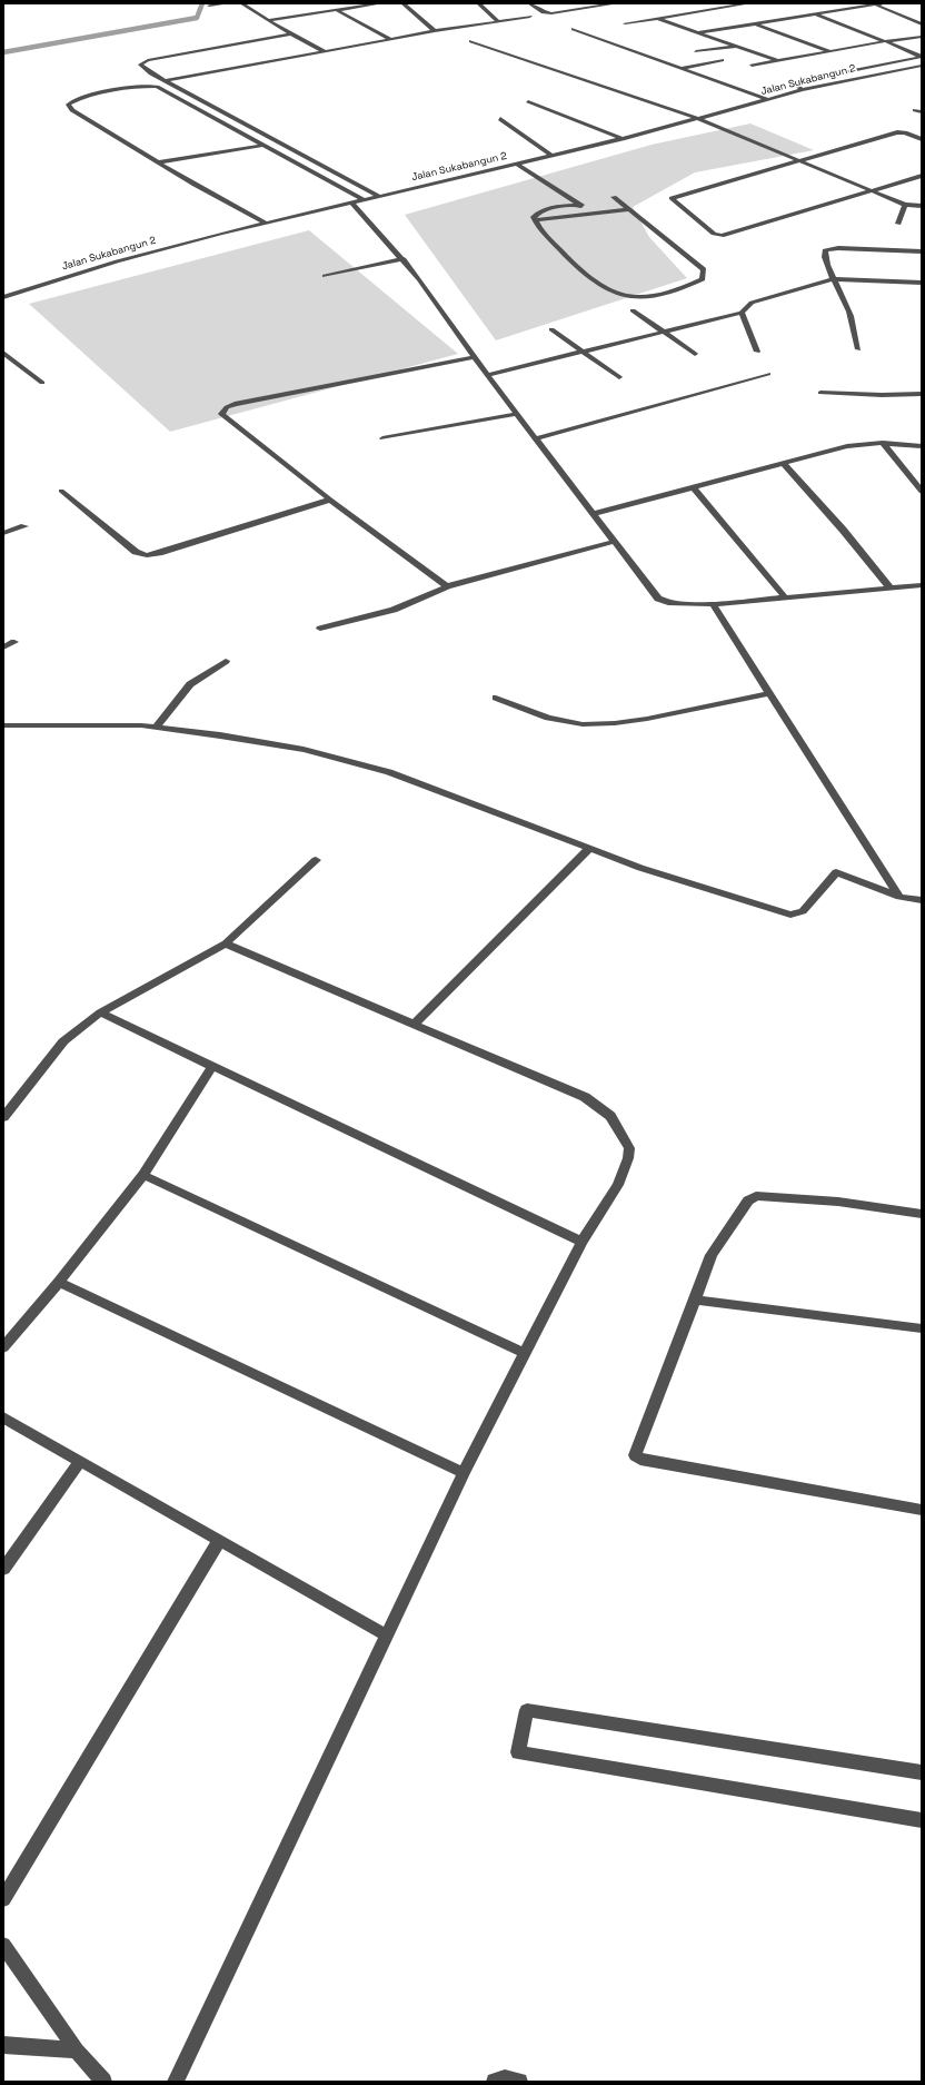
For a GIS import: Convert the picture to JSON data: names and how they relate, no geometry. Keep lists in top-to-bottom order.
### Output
{
  "streets": {
    "street": ["Jalan Sukabangun 2"]
  }
}
